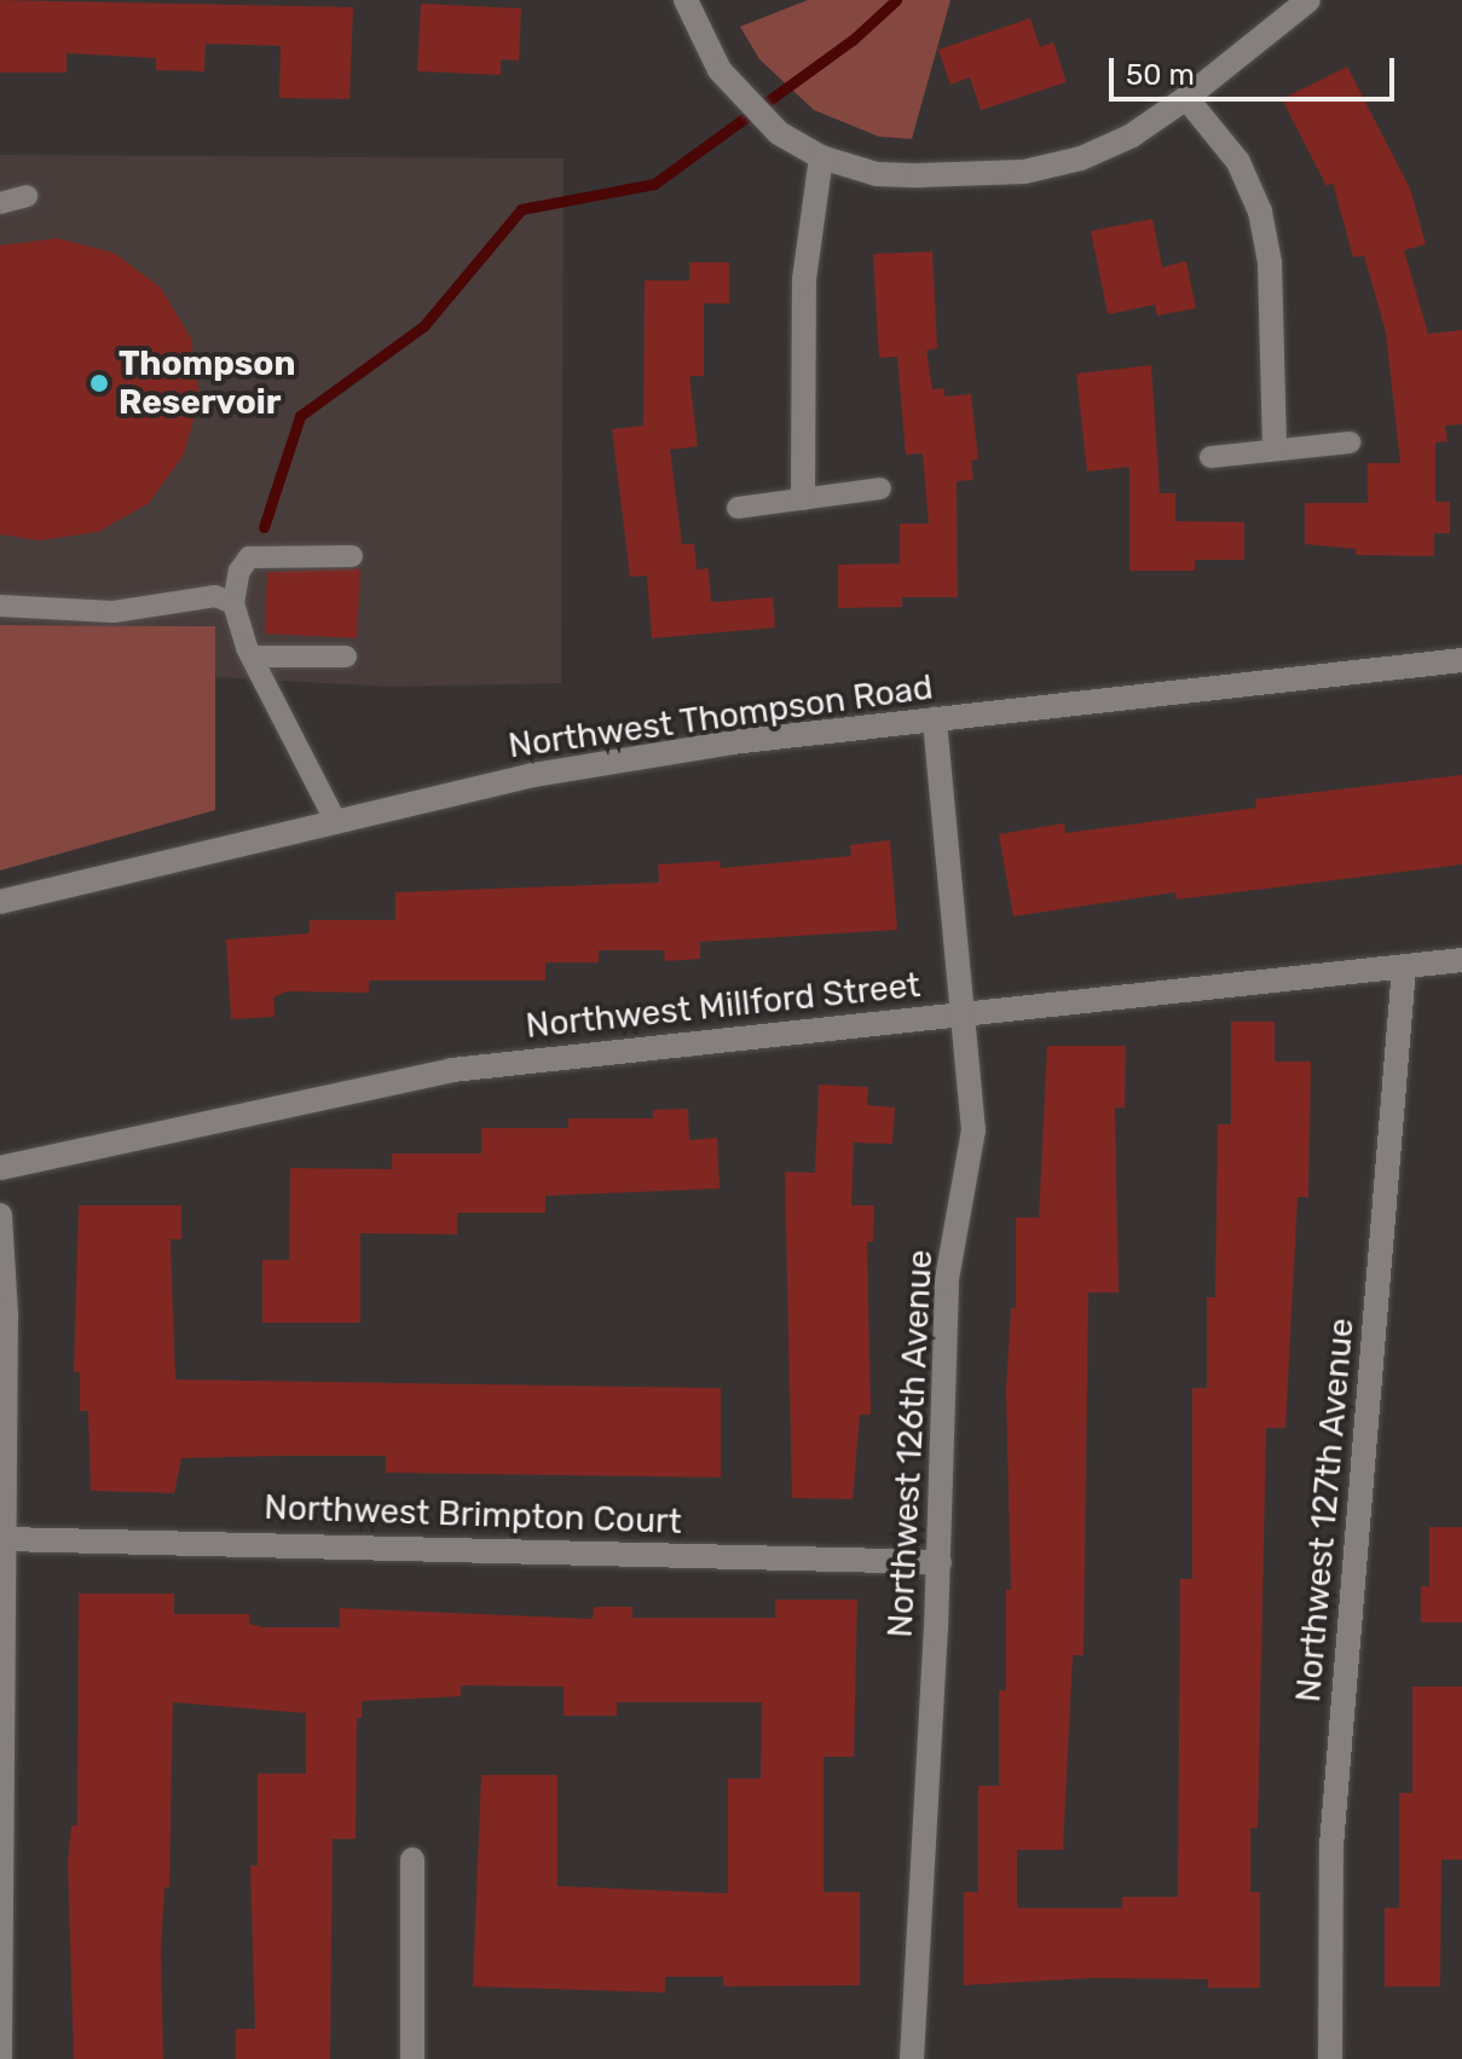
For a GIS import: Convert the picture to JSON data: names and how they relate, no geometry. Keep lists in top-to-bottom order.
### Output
{
  "streets": {
    "street": [
      "Northwest Thompson Road",
      "Northwest Millford Street",
      "Northwest 126th Avenue",
      "Northwest 127th Avenue",
      "Northwest Brimpton Court"
    ]
  },
  "crossings": [
    ["Northwest Thompson Road", "Northwest 126th Avenue"],
    ["Northwest Millford Street", "Northwest 126th Avenue"],
    ["Northwest Millford Street", "Northwest 127th Avenue"],
    ["Northwest 126th Avenue", "Northwest Brimpton Court"]
  ],
  "places": ["Thompson Reservoir"],
  "scale_bar": "50 m"
}
